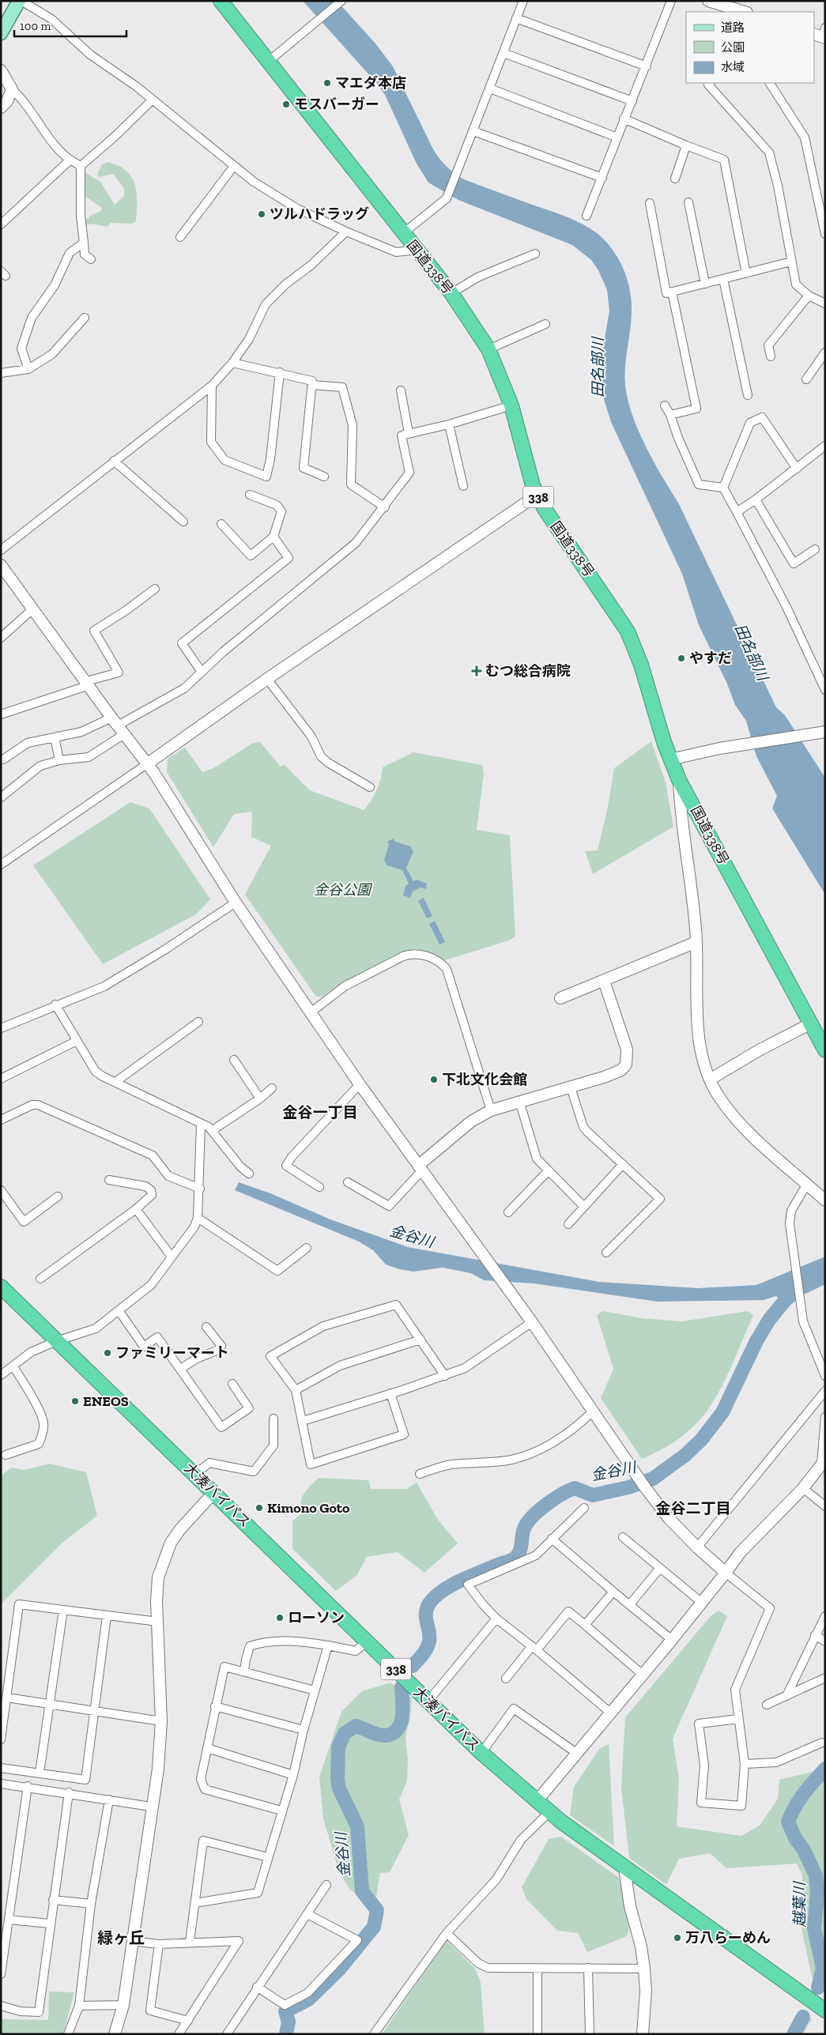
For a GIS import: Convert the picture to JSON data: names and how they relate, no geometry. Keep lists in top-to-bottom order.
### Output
{
  "streets": {
    "highway": ["国道338号", "338", "大湊バイパス"]
  },
  "districts": ["金谷一丁目", "金谷二丁目", "緑ヶ丘"],
  "water": ["田名部川", "金谷川", "越葉川"],
  "parks": ["金谷公園"],
  "places": {
    "other": [
      "マエダ本店",
      "モスバーガー",
      "ツルハドラッグ",
      "やすだ",
      "下北文化会館",
      "ファミリーマート",
      "ENEOS",
      "Kimono Goto",
      "ローソン",
      "万八らーめん"
    ],
    "health": ["むつ総合病院"]
  },
  "legend": ["道路", "公園", "水域"],
  "scale_bar": "100 m"
}
